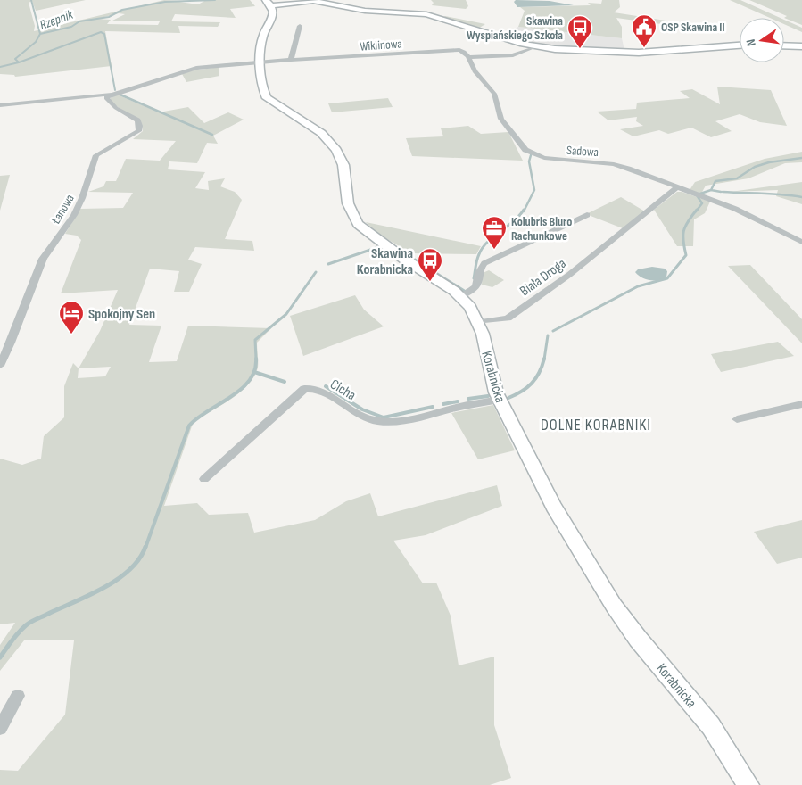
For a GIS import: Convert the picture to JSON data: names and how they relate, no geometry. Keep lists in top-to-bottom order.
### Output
{
  "streets": {
    "street": [
      "Wiklinowa",
      "Sadowa",
      "Łanowa",
      "Biała Droga",
      "Korabnicka",
      "Cicha"
    ]
  },
  "crossings": [
    ["Wiklinowa", "Sadowa"],
    ["Wiklinowa", "Korabnicka"],
    ["Sadowa", "Biała Droga"],
    ["Biała Droga", "Korabnicka"],
    ["Korabnicka", "Cicha"]
  ],
  "districts": ["DOLNE KORABNIKI"],
  "water": ["Rzepnik"],
  "places": {
    "public building": ["OSP Skawina II"],
    "bus stop": ["Skawina Wyspiańskiego Szkoła", "Skawina Korabnicka"],
    "office": ["Kolubris Biuro Rachunkowe"],
    "hotel": ["Spokojny Sen"]
  },
  "north": "left"
}
